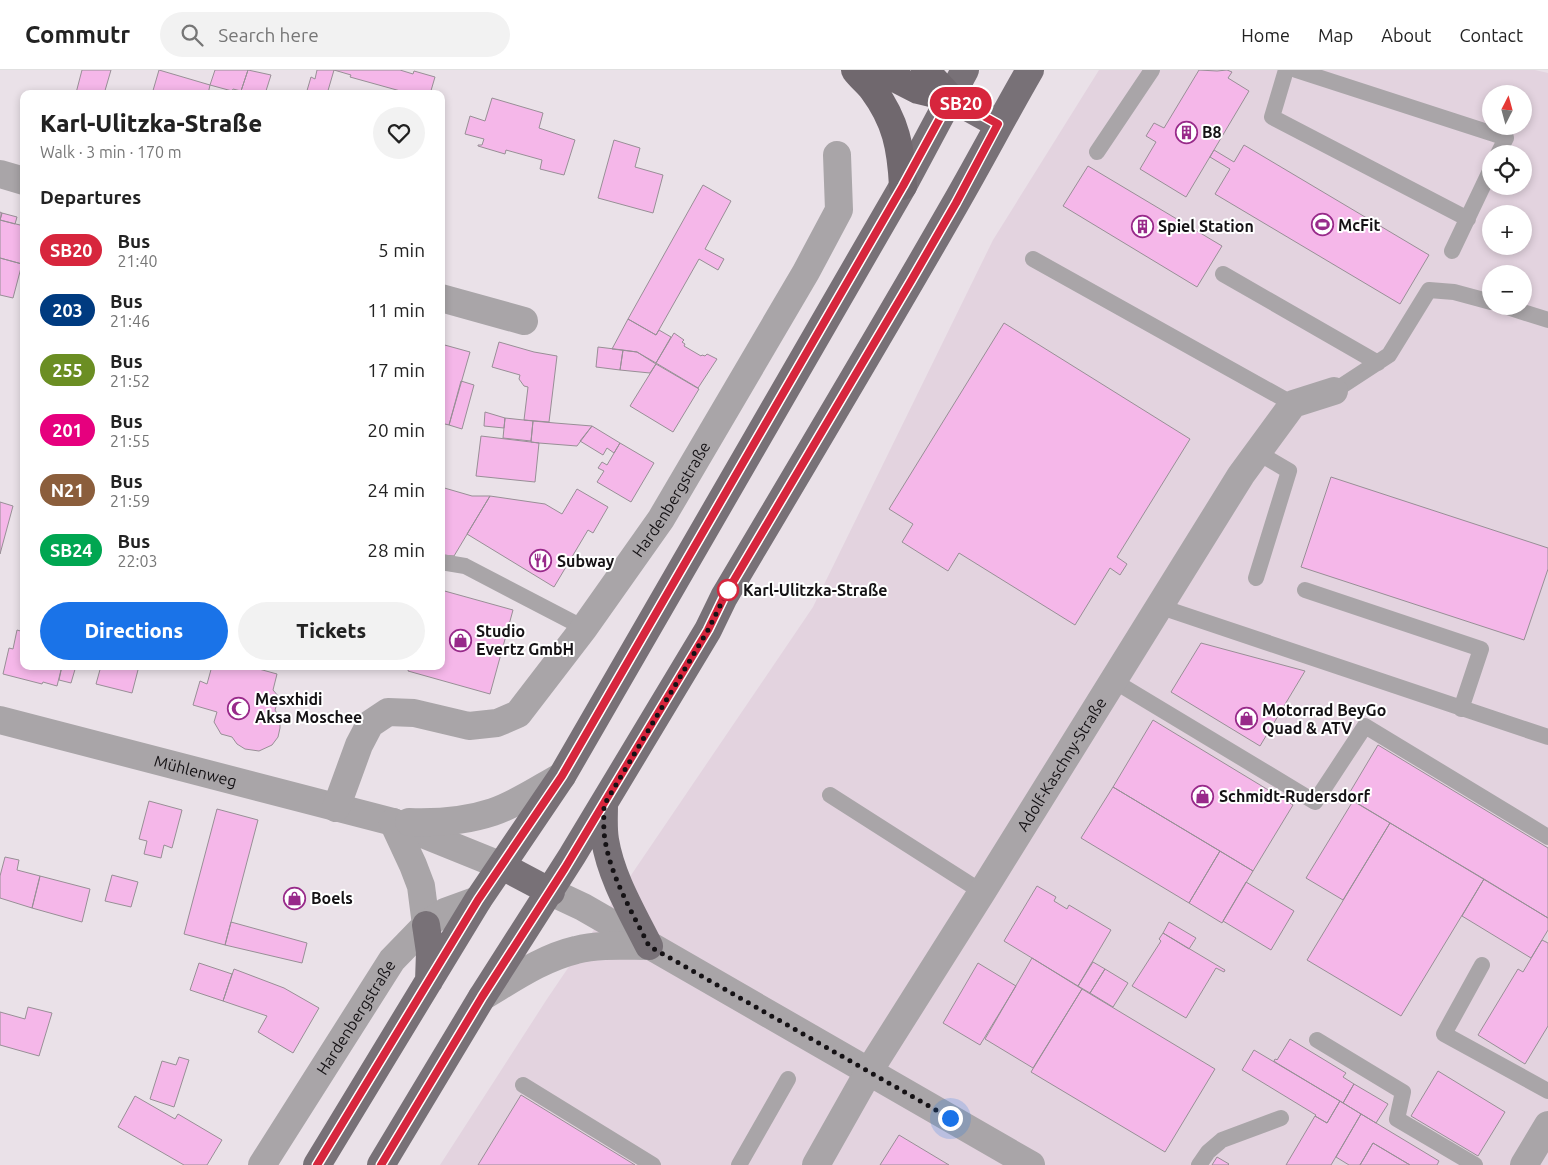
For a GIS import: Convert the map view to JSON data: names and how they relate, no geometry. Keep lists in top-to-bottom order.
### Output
{
  "streets": {
    "street": ["Hardenbergstraße", "Adolf-Kaschny-Straße", "Mühlenweg"]
  },
  "crossings": [
    ["Hardenbergstraße", "Mühlenweg"]
  ],
  "places": {
    "building": ["B8", "Spiel Station"],
    "sports": ["McFit"],
    "restaurant": ["Subway"],
    "other": ["Karl-Ulitzka-Straße"],
    "shop": [
      "Studio Evertz GmbH",
      "Motorrad BeyGo Quad & ATV",
      "Schmidt-Rudersdorf",
      "Boels"
    ],
    "mosque": ["Mesxhidi Aksa Moschee"]
  },
  "lines": ["bus line SB20"],
  "north": "top",
  "page": {
    "header": "Commutr",
    "search": "Search here",
    "nav": [
      "Home",
      "Map",
      "About",
      "Contact"
    ],
    "on_map": "SB20",
    "map_buttons": ["+", "−"],
    "heading": [
      ["Karl-Ulitzka-Straße", "Walk · 3 min · 170 m"],
      "Departures"
    ],
    "list": [
      {
        "mark": "SB20",
        "name": "Bus",
        "note": "21:40",
        "value": "5 min"
      },
      {
        "mark": "203",
        "name": "Bus",
        "note": "21:46",
        "value": "11 min"
      },
      {
        "mark": "255",
        "name": "Bus",
        "note": "21:52",
        "value": "17 min"
      },
      {
        "mark": "201",
        "name": "Bus",
        "note": "21:55",
        "value": "20 min"
      },
      {
        "mark": "N21",
        "name": "Bus",
        "note": "21:59",
        "value": "24 min"
      },
      {
        "mark": "SB24",
        "name": "Bus",
        "note": "22:03",
        "value": "28 min"
      }
    ],
    "buttons": ["Directions", "Tickets"]
  }
}
